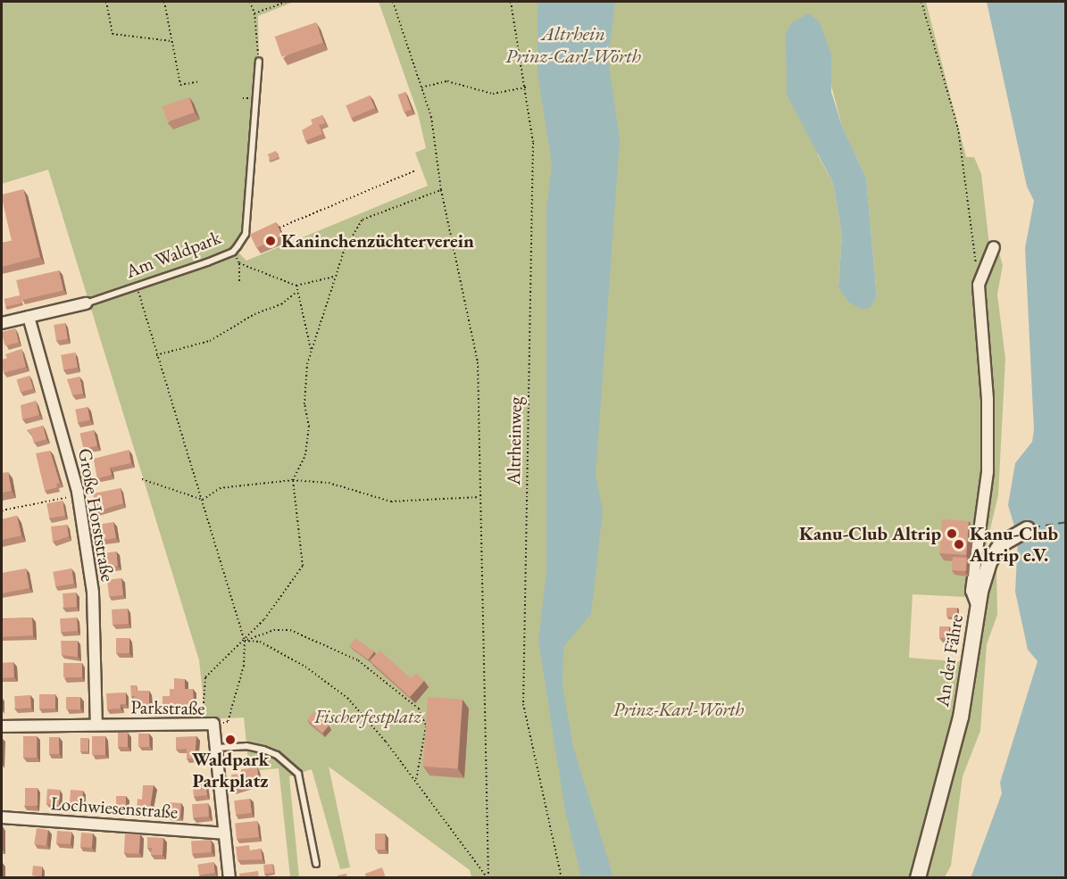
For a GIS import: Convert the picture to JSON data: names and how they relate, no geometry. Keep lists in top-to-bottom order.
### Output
{
  "streets": {
    "street": [
      "Am Waldpark",
      "Große Horststraße",
      "An der Fähre",
      "Parkstraße",
      "Lochwiesenstraße"
    ],
    "path": ["Altrheinweg"]
  },
  "crossings": [
    ["Am Waldpark", "Große Horststraße"],
    ["Große Horststraße", "Parkstraße"],
    ["Parkstraße", "Lochwiesenstraße"]
  ],
  "water": ["Altrhein Prinz-Carl-Wörth"],
  "parks": ["Prinz-Karl-Wörth", "Fischerfestplatz"],
  "places": [
    "Kaninchenzüchterverein",
    "Kanu-Club Altrip",
    "Kanu-Club Altrip e.V.",
    "Waldpark Parkplatz"
  ]
}
